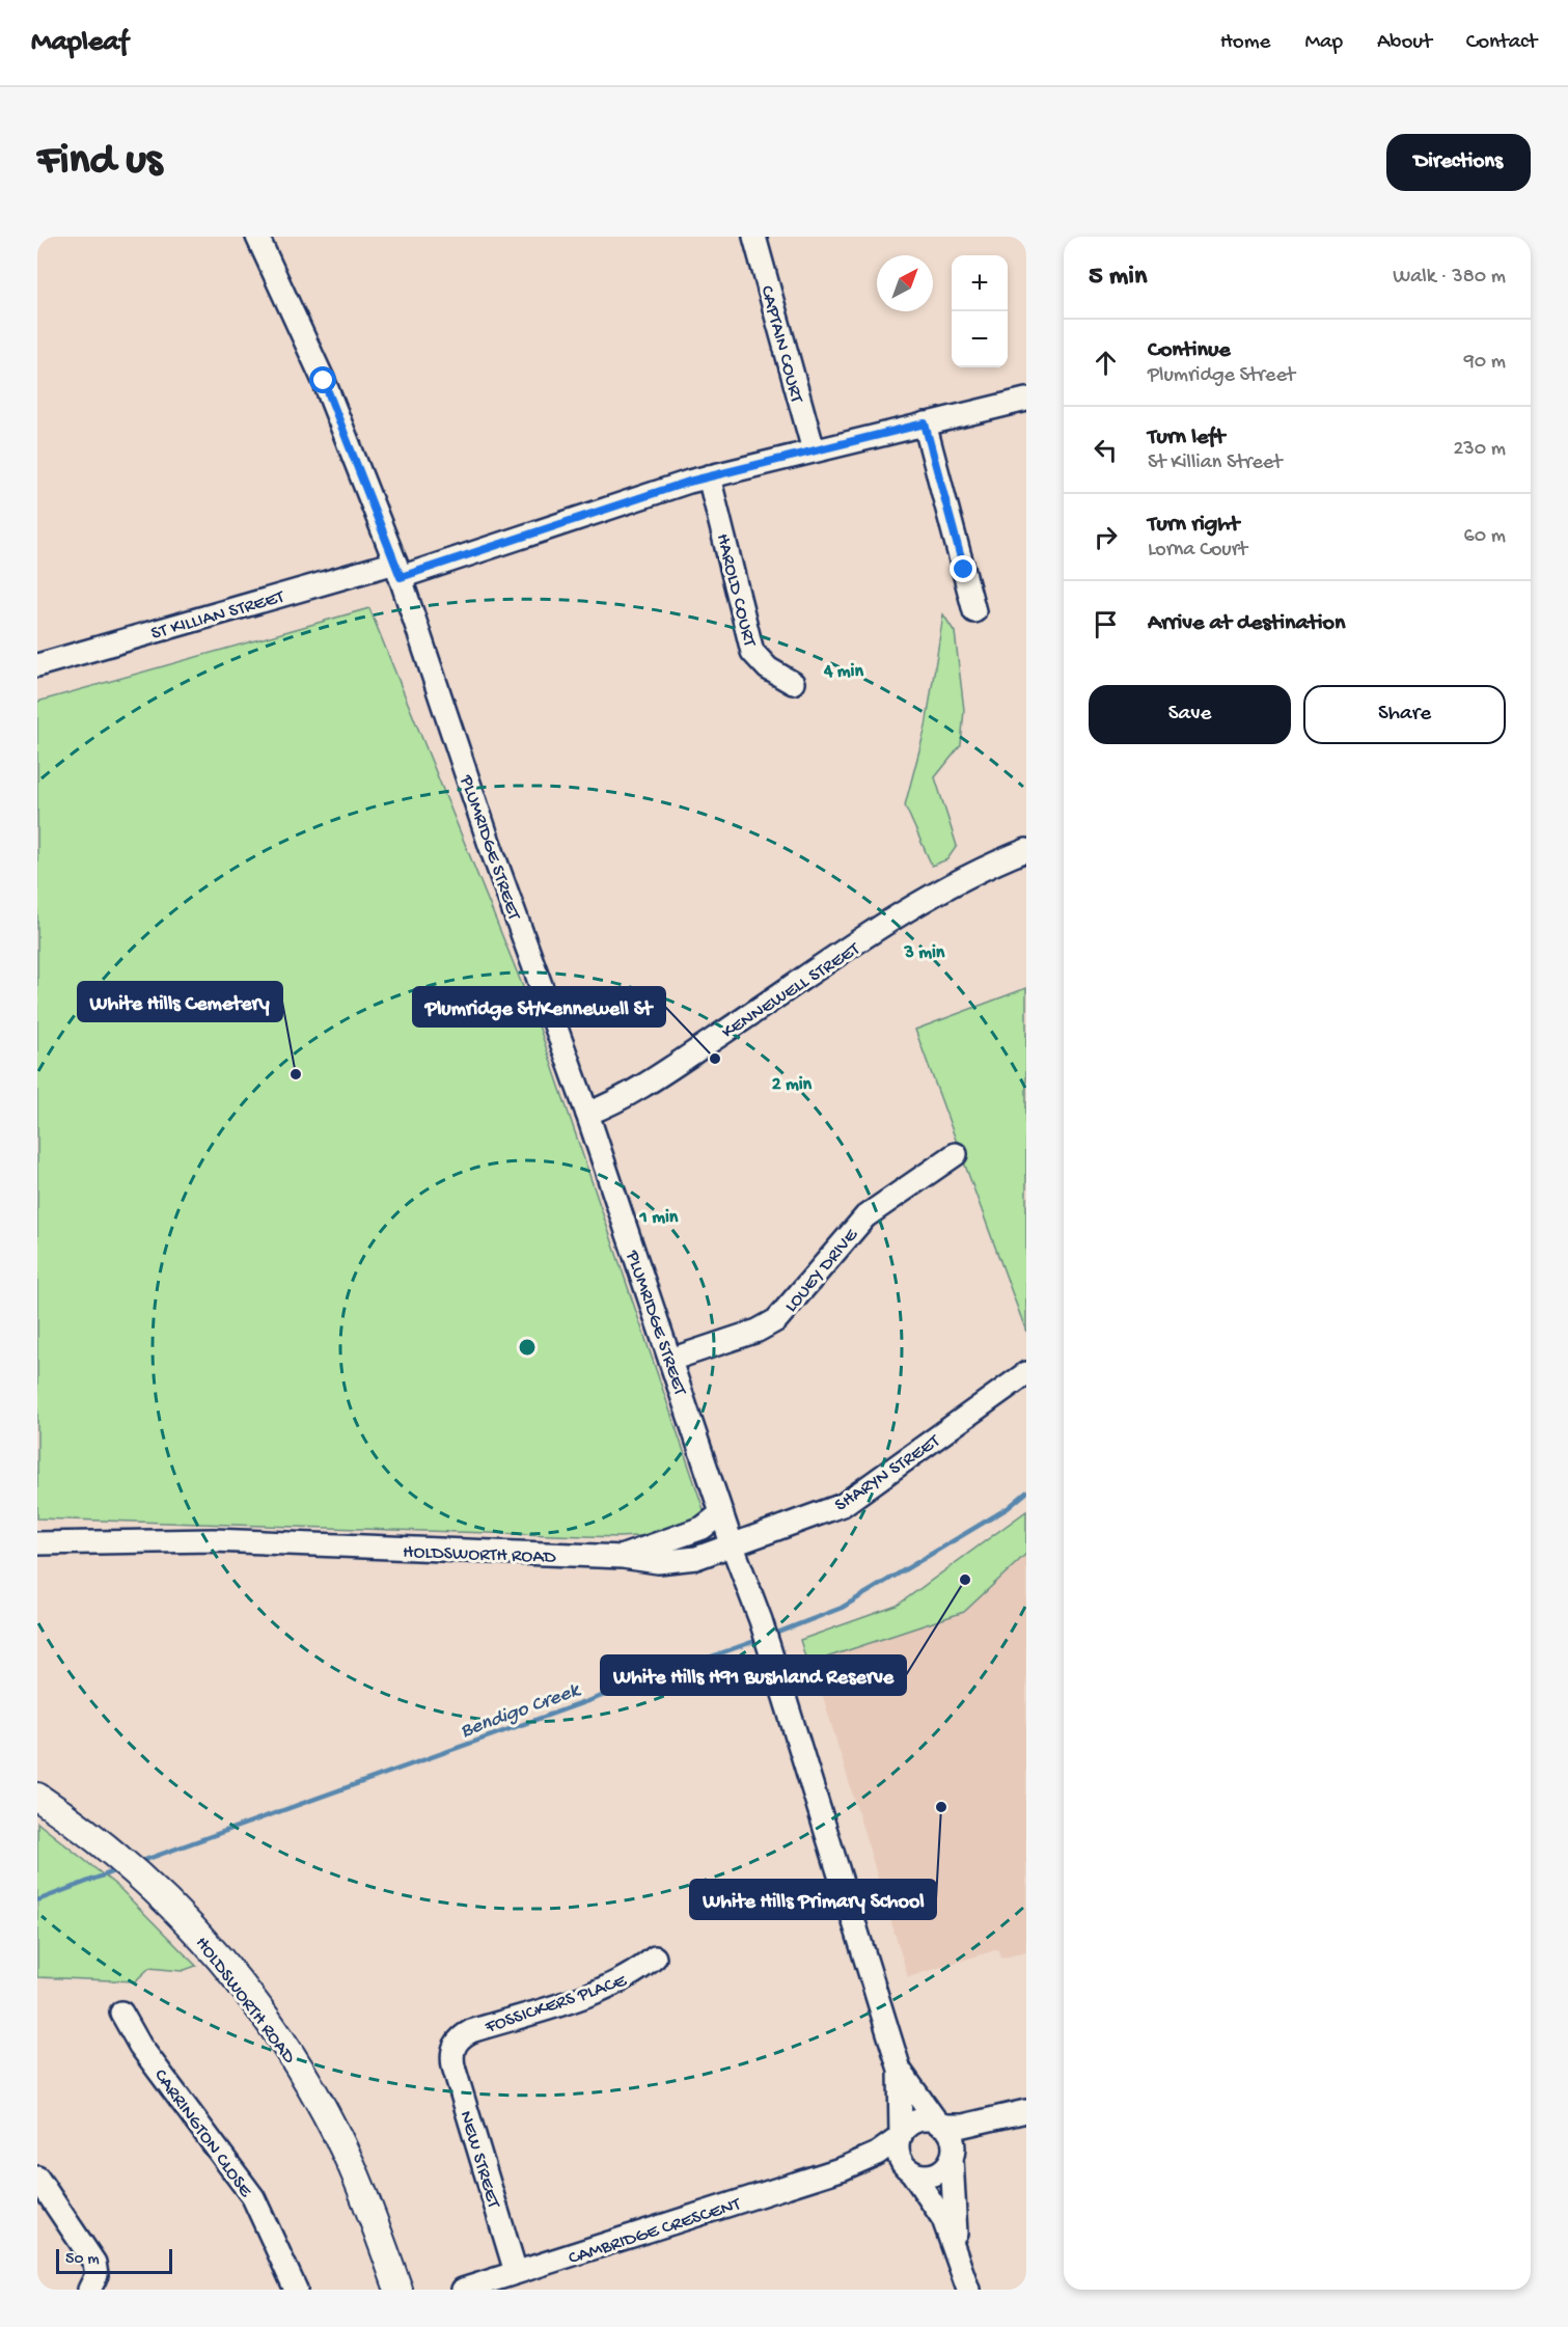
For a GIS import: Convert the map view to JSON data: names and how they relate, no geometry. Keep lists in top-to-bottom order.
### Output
{
  "streets": {
    "main road": ["HOLDSWORTH ROAD"],
    "street": [
      "CAPTAIN COURT",
      "HAROLD COURT",
      "ST KILLIAN STREET",
      "PLUMRIDGE STREET",
      "KENNEWELL STREET",
      "LOUEY DRIVE",
      "SHARYN STREET",
      "FOSSICKERS PLACE",
      "CARRINGTON CLOSE",
      "NEW STREET",
      "CAMBRIDGE CRESCENT"
    ]
  },
  "crossings": [
    ["CAPTAIN COURT", "ST KILLIAN STREET"],
    ["HAROLD COURT", "ST KILLIAN STREET"],
    ["ST KILLIAN STREET", "PLUMRIDGE STREET"],
    ["PLUMRIDGE STREET", "KENNEWELL STREET"],
    ["PLUMRIDGE STREET", "LOUEY DRIVE"],
    ["PLUMRIDGE STREET", "SHARYN STREET"],
    ["PLUMRIDGE STREET", "HOLDSWORTH ROAD"],
    ["PLUMRIDGE STREET", "CAMBRIDGE CRESCENT"],
    ["SHARYN STREET", "HOLDSWORTH ROAD"],
    ["FOSSICKERS PLACE", "NEW STREET"],
    ["NEW STREET", "CAMBRIDGE CRESCENT"]
  ],
  "water": ["Bendigo Creek"],
  "places": [
    "Plumridge St/Kennewell St",
    "White Hills Cemetery",
    "White Hills H91 Bushland Reserve",
    "White Hills Primary School"
  ],
  "scale_bar": "50 m",
  "north": "top right",
  "page": {
    "header": "Mapleaf",
    "nav": [
      "Home",
      "Map",
      "About",
      "Contact"
    ],
    "buttons": [
      "Directions",
      ["Save", "Share"]
    ],
    "title": "Find us",
    "heading": ["5 min", "Walk · 380 m"],
    "map_buttons": ["+", "−"],
    "list": [
      ["Continue", "Plumridge Street", "90 m"],
      ["Turn left", "St Killian Street", "230 m"],
      ["Turn right", "Lorna Court", "60 m"],
      "Arrive at destination"
    ],
    "scale": "50 m"
  },
  "rings": [
    "4 min",
    "3 min",
    "2 min",
    "1 min"
  ]
}
